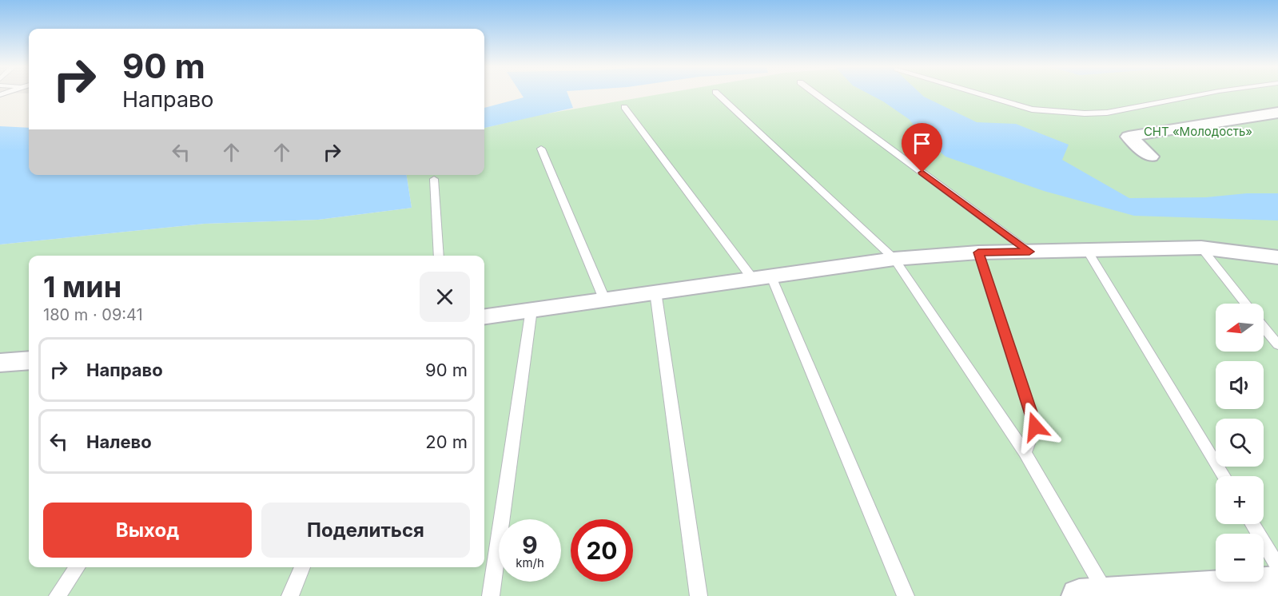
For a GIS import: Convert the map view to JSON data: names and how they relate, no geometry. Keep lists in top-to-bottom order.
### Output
{
  "parks": ["СНТ «Молодость»"],
  "north": "left",
  "page": {
    "turn": ["90 m", "Направо"],
    "heading": ["1 мин", "180 m · 09:41"],
    "map_buttons": ["+", "−"],
    "list": [
      {
        "name": "Направо",
        "value": "90 m"
      },
      {
        "name": "Налево",
        "value": "20 m"
      }
    ],
    "buttons": ["Выход", "Поделиться"],
    "speed": "9 km/h",
    "limit": "20"
  }
}
